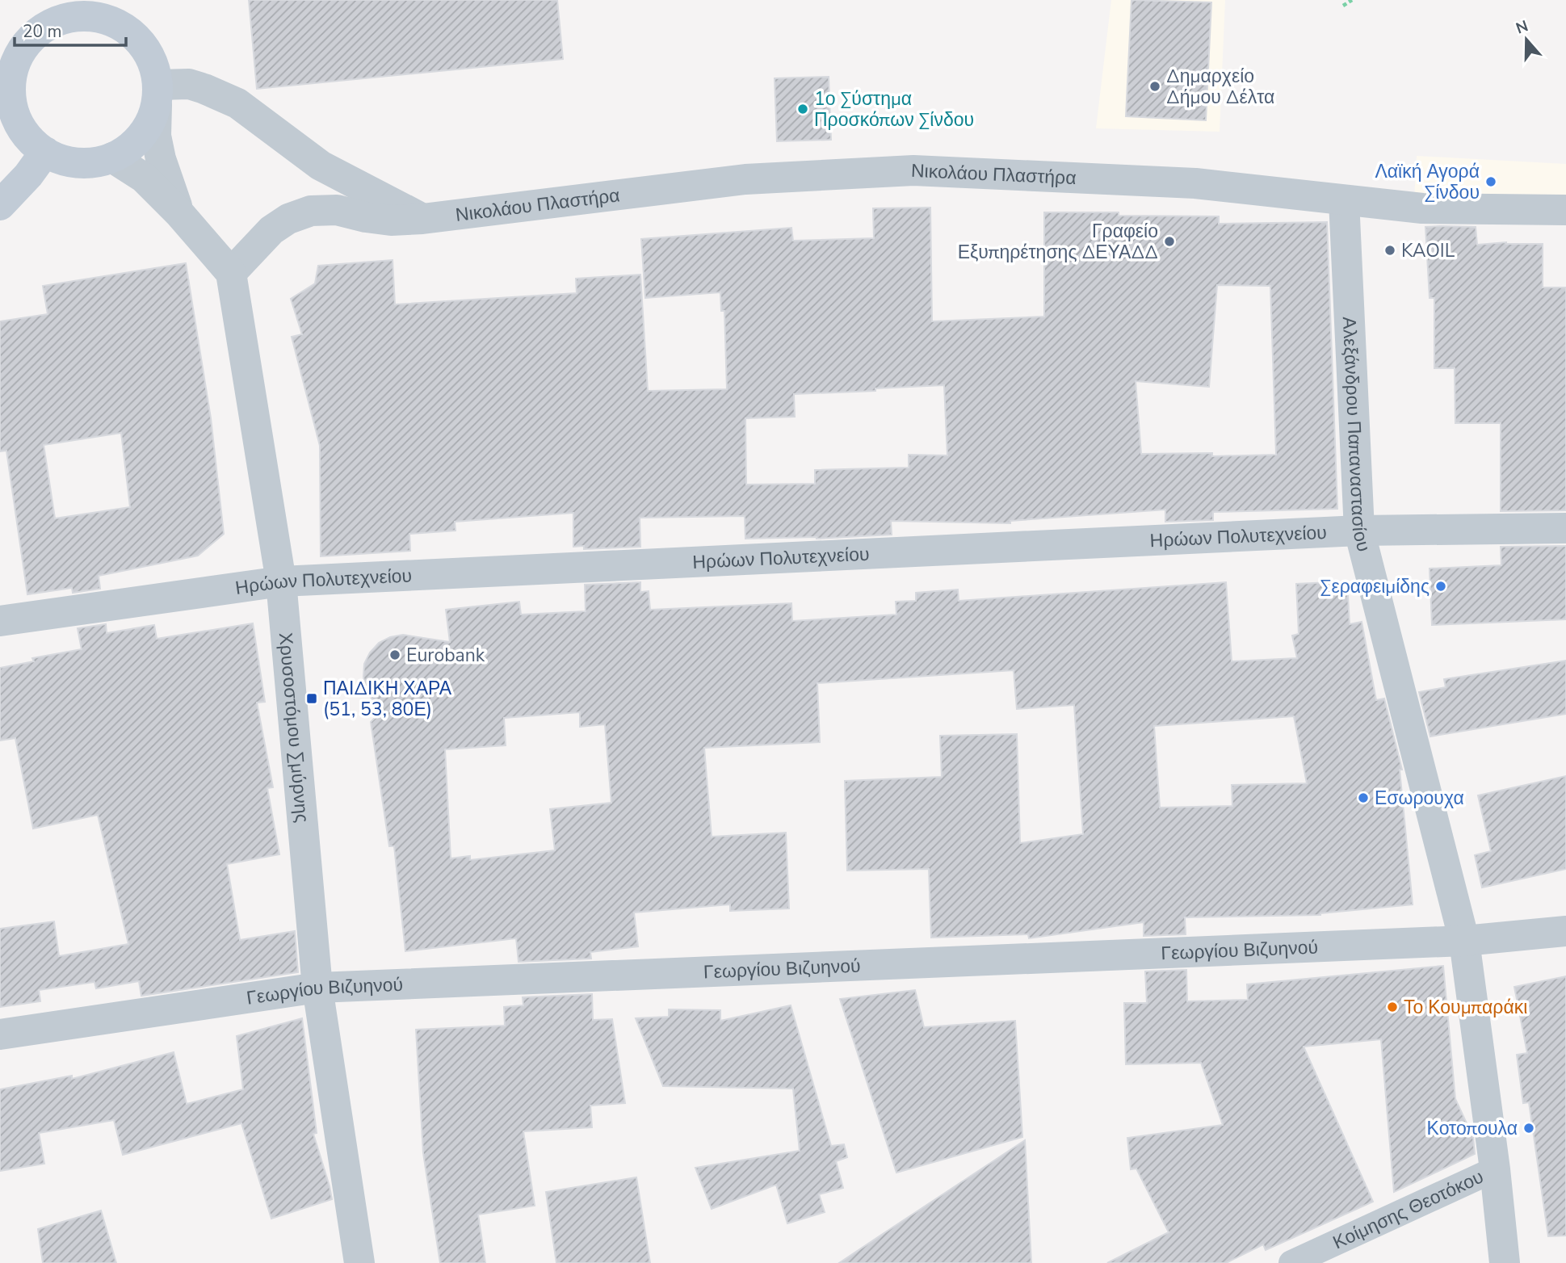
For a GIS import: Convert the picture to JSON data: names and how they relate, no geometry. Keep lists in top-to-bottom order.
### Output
{
  "streets": {
    "street": [
      "Νικολάου Πλαστήρα",
      "Αλεξάνδρου Παπαναστασίου",
      "Ηρώων Πολυτεχνείου",
      "Χρυσοστόμου Σμύρνης",
      "Γεωργίου Βιζυηνού",
      "Κοίμησης Θεοτόκου"
    ]
  },
  "crossings": [
    ["Νικολάου Πλαστήρα", "Αλεξάνδρου Παπαναστασίου"],
    ["Νικολάου Πλαστήρα", "Χρυσοστόμου Σμύρνης"],
    ["Αλεξάνδρου Παπαναστασίου", "Ηρώων Πολυτεχνείου"],
    ["Αλεξάνδρου Παπαναστασίου", "Γεωργίου Βιζυηνού"],
    ["Αλεξάνδρου Παπαναστασίου", "Κοίμησης Θεοτόκου"],
    ["Ηρώων Πολυτεχνείου", "Χρυσοστόμου Σμύρνης"],
    ["Χρυσοστόμου Σμύρνης", "Γεωργίου Βιζυηνού"]
  ],
  "places": {
    "other": [
      "Δημαρχείο Δήμου Δέλτα",
      "1ο Σύστημα Προσκόπων Σίνδου",
      "Λαϊκή Αγορά Σίνδου",
      "Γραφείο Εξυπηρέτησης ΔΕΥΑΔΔ",
      "KAOIL",
      "Σεραφειμίδης",
      "Eurobank",
      "Εσωρουχα",
      "Το Κουμπαράκι",
      "Κοτοπουλα"
    ],
    "transit": ["ΠΑΙΔΙΚΗ ΧΑΡΑ (51, 53, 80Ε)"]
  },
  "scale_bar": "20 m",
  "north": "top"
}
